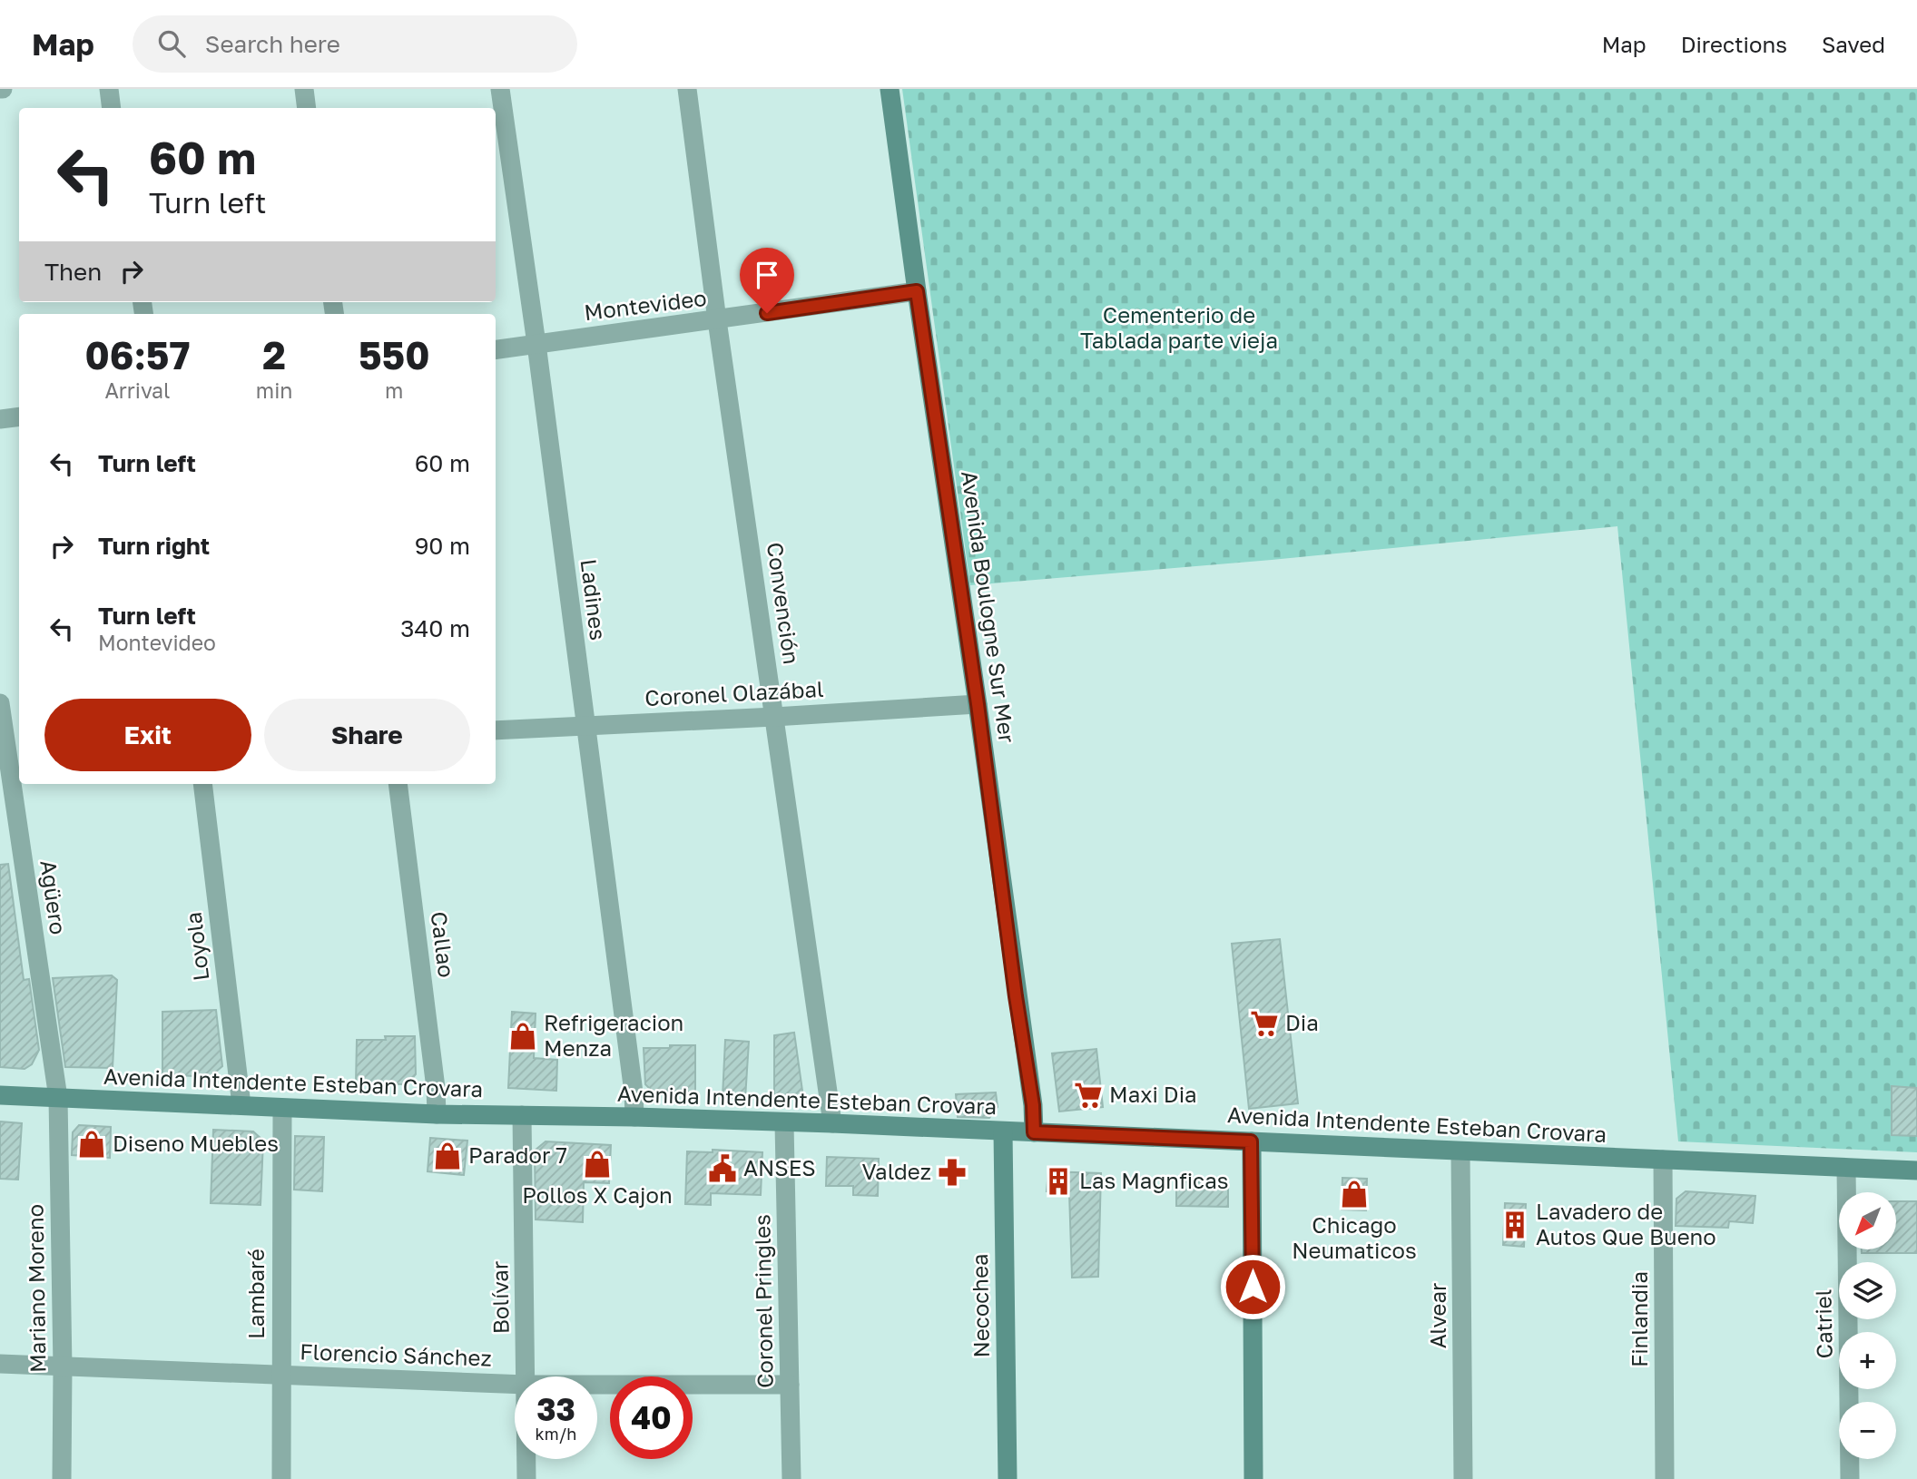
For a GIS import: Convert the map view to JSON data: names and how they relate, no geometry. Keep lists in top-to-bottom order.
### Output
{
  "streets": {
    "main road": ["Avenida Boulogne Sur Mer", "Avenida Intendente Esteban Crovara", "Necochea"],
    "street": [
      "Montevideo",
      "Ladines",
      "Convención",
      "Coronel Olazábal",
      "Agüero",
      "Callao",
      "Loyola",
      "Mariano Moreno",
      "Lambaré",
      "Bolívar",
      "Coronel Pringles",
      "Alvear",
      "Finlandia",
      "Catriel",
      "Florencio Sánchez"
    ]
  },
  "crossings": [
    ["Montevideo", "Ladines"],
    ["Montevideo", "Convención"],
    ["Montevideo", "Avenida Boulogne Sur Mer"],
    ["Ladines", "Coronel Olazábal"],
    ["Ladines", "Avenida Intendente Esteban Crovara"],
    ["Convención", "Coronel Olazábal"],
    ["Convención", "Avenida Intendente Esteban Crovara"],
    ["Avenida Boulogne Sur Mer", "Coronel Olazábal"],
    ["Avenida Boulogne Sur Mer", "Avenida Intendente Esteban Crovara"],
    ["Agüero", "Avenida Intendente Esteban Crovara"],
    ["Agüero", "Mariano Moreno"],
    ["Callao", "Avenida Intendente Esteban Crovara"],
    ["Loyola", "Avenida Intendente Esteban Crovara"],
    ["Avenida Intendente Esteban Crovara", "Mariano Moreno"],
    ["Avenida Intendente Esteban Crovara", "Lambaré"],
    ["Avenida Intendente Esteban Crovara", "Bolívar"],
    ["Avenida Intendente Esteban Crovara", "Coronel Pringles"],
    ["Avenida Intendente Esteban Crovara", "Necochea"],
    ["Avenida Intendente Esteban Crovara", "Alvear"],
    ["Avenida Intendente Esteban Crovara", "Finlandia"],
    ["Avenida Intendente Esteban Crovara", "Catriel"],
    ["Mariano Moreno", "Florencio Sánchez"],
    ["Lambaré", "Florencio Sánchez"],
    ["Coronel Pringles", "Florencio Sánchez"]
  ],
  "parks": ["Cementerio de Tablada parte vieja"],
  "places": {
    "supermarket": ["Dia", "Maxi Dia"],
    "shop": [
      "Refrigeracion Menza",
      "Diseno Muebles",
      "Parador 7",
      "Pollos X Cajon",
      "Chicago Neumaticos"
    ],
    "public building": ["ANSES"],
    "pharmacy": ["Valdez"],
    "building": ["Las Magnficas", "Lavadero de Autos Que Bueno"]
  },
  "north": "bottom left",
  "page": {
    "header": "Map",
    "search": "Search here",
    "nav": ["Map", "Directions", "Saved"],
    "turn": ["60 m", "Turn left"],
    "then": "Then",
    "eta": [
      "06:57",
      "Arrival",
      "2",
      "min",
      "550",
      "m"
    ],
    "list": [
      {
        "name": "Turn left",
        "value": "60 m"
      },
      {
        "name": "Turn right",
        "value": "90 m"
      },
      {
        "name": "Turn left",
        "note": "Montevideo",
        "value": "340 m"
      }
    ],
    "buttons": ["Exit", "Share"],
    "map_buttons": ["+", "−"],
    "speed": "33 km/h",
    "limit": "40"
  }
}
